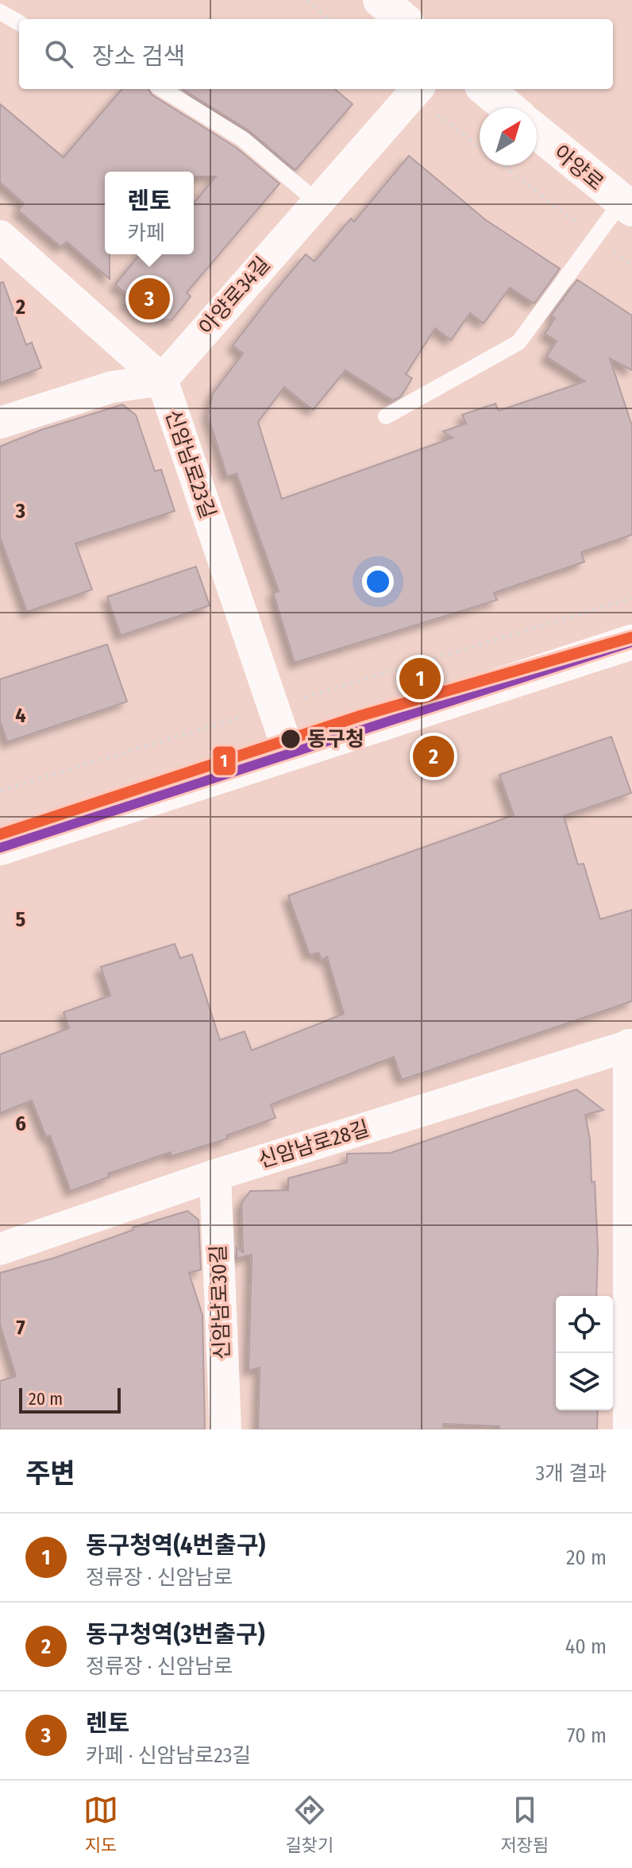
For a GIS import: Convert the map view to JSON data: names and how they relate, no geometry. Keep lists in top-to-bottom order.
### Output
{
  "streets": {
    "main road": ["아양로"],
    "street": [
      "아양로34길",
      "신암남로23길",
      "신암남로28길",
      "신암남로30길"
    ]
  },
  "crossings": [
    ["아양로34길", "신암남로23길"],
    ["신암남로28길", "신암남로30길"]
  ],
  "places": ["동구청"],
  "lines": ["transit line 1"],
  "scale_bar": "20 m",
  "north": "top right",
  "page": {
    "search": "장소 검색",
    "popup": ["렌토", "카페"],
    "pins": ["3", "1", "2"],
    "scale": "20 m",
    "heading": ["주변", "3개 결과"],
    "list": [
      {
        "mark": "1",
        "name": "동구청역(4번출구)",
        "note": "정류장 · 신암남로",
        "value": "20 m"
      },
      {
        "mark": "2",
        "name": "동구청역(3번출구)",
        "note": "정류장 · 신암남로",
        "value": "40 m"
      },
      {
        "mark": "3",
        "name": "렌토",
        "note": "카페 · 신암남로23길",
        "value": "70 m"
      }
    ],
    "nav": ["지도", "길찾기", "저장됨"]
  },
  "grid": {
    "rows": [
      "2",
      "3",
      "4",
      "5",
      "6",
      "7"
    ]
  }
}
